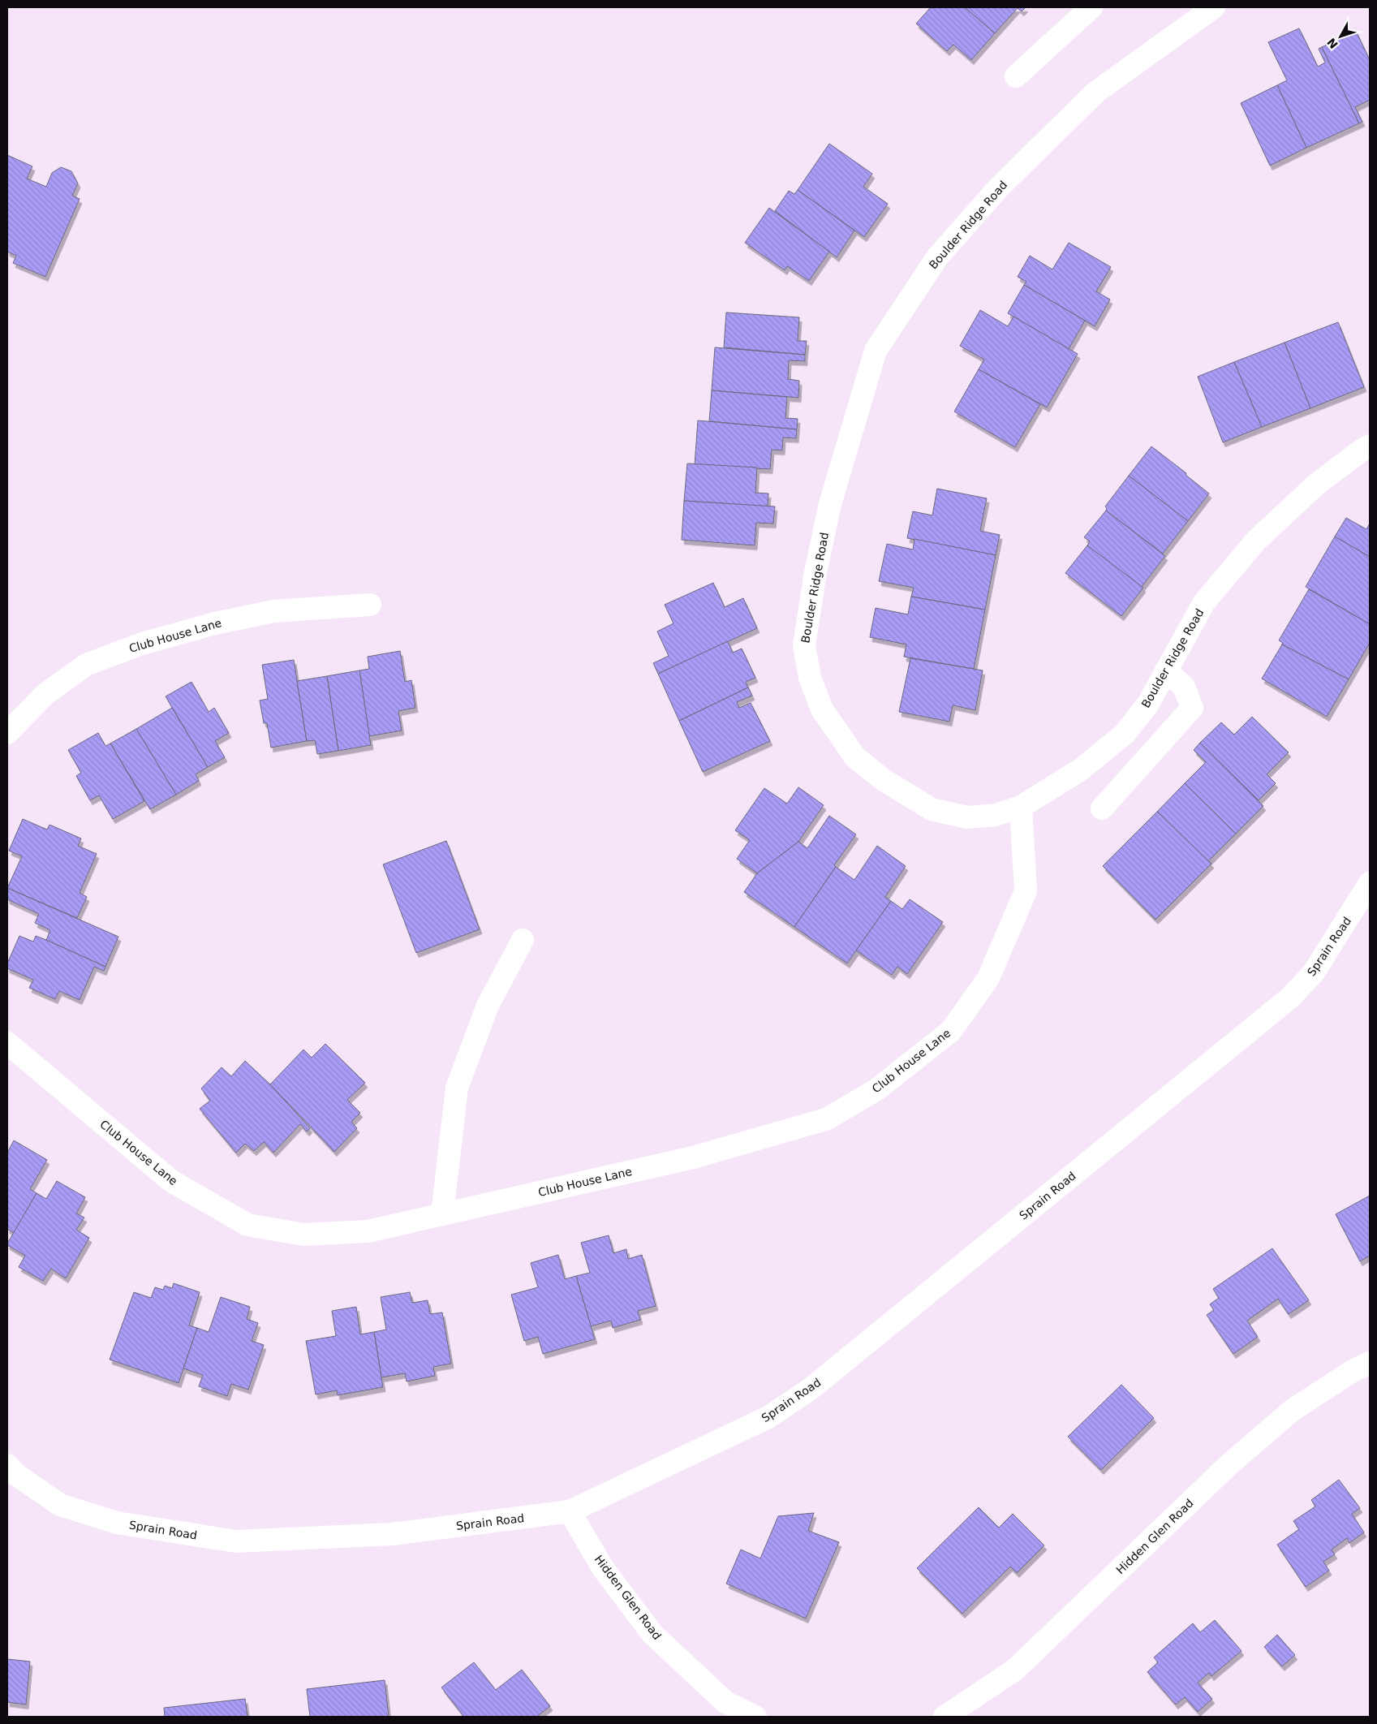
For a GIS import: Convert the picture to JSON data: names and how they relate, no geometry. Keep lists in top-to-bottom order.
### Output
{
  "streets": {
    "street": [
      "Boulder Ridge Road",
      "Club House Lane",
      "Sprain Road",
      "Hidden Glen Road"
    ]
  },
  "crossings": [
    ["Boulder Ridge Road", "Club House Lane"],
    ["Sprain Road", "Hidden Glen Road"]
  ],
  "north": "bottom left"
}
